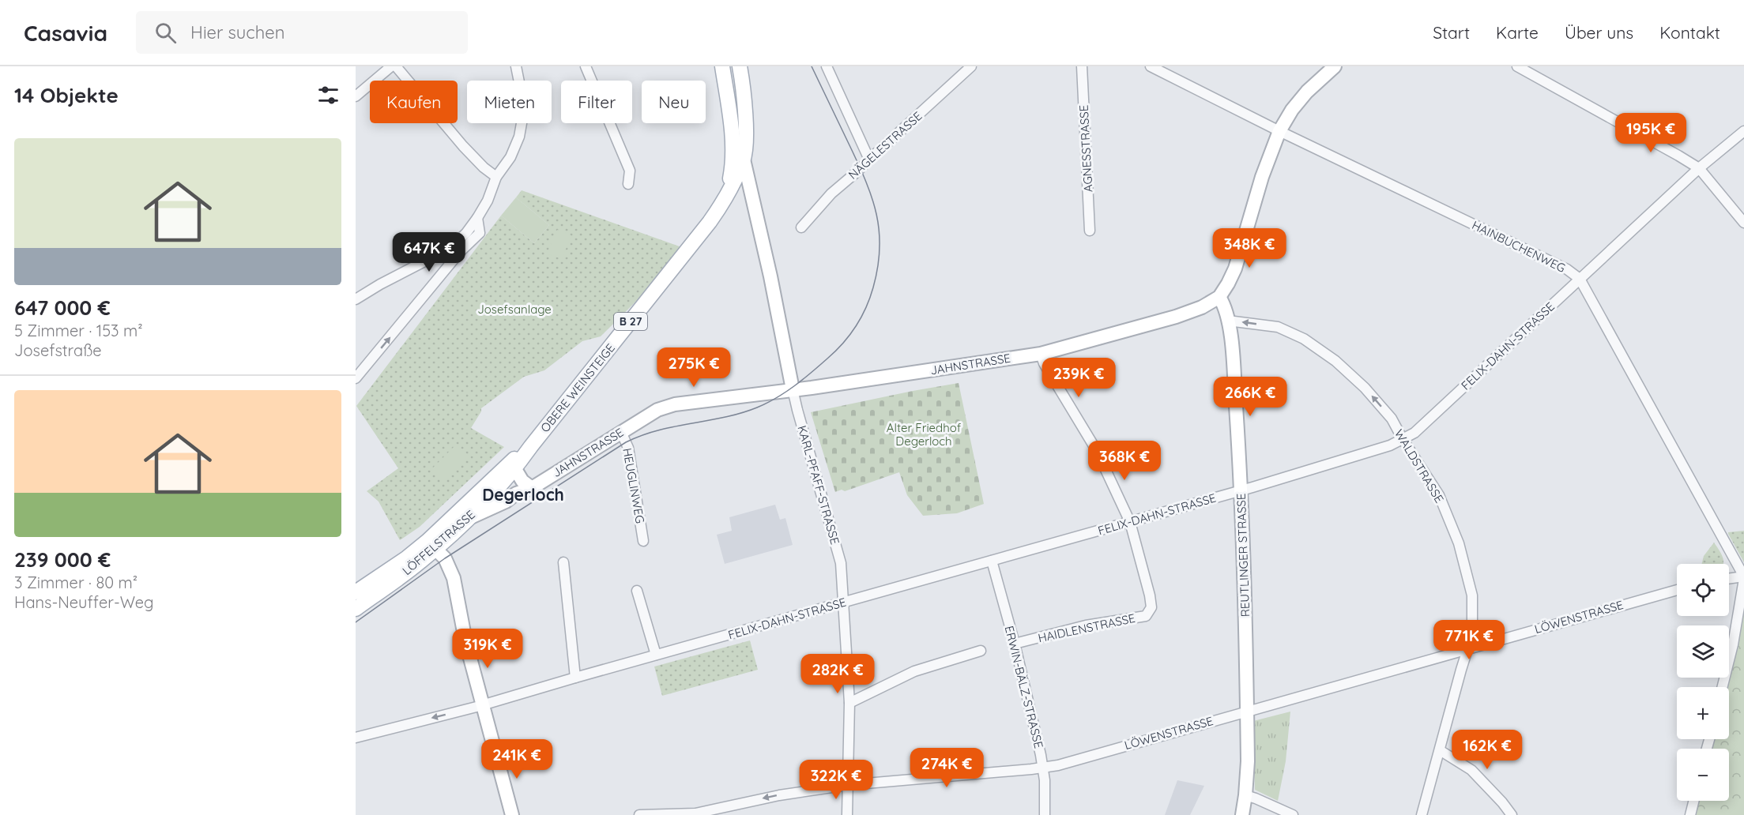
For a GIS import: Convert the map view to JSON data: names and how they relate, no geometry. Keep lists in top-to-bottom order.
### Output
{
  "streets": {
    "main road": [
      "B 27",
      "JAHNSTRASSE",
      "OBERE WEINSTEIGE",
      "KARL-PFAFF-STRASSE",
      "LÖFFELSTRASSE",
      "REUTLINGER STRASSE"
    ],
    "street": [
      "NÄGELESTRASSE",
      "AGNESSTRASSE",
      "HAINBUCHENWEG",
      "FELIX-DAHN-STRASSE",
      "WALDSTRASSE",
      "HEUGLINWEG",
      "LÖWENSTRASSE",
      "HAIDLENSTRASSE",
      "ERWIN-BÄLZ-STRASSE"
    ]
  },
  "crossings": [
    ["HAINBUCHENWEG", "FELIX-DAHN-STRASSE"],
    ["FELIX-DAHN-STRASSE", "WALDSTRASSE"],
    ["FELIX-DAHN-STRASSE", "KARL-PFAFF-STRASSE"],
    ["FELIX-DAHN-STRASSE", "REUTLINGER STRASSE"],
    ["FELIX-DAHN-STRASSE", "HAIDLENSTRASSE"],
    ["FELIX-DAHN-STRASSE", "ERWIN-BÄLZ-STRASSE"],
    ["JAHNSTRASSE", "KARL-PFAFF-STRASSE"],
    ["JAHNSTRASSE", "HEUGLINWEG"],
    ["JAHNSTRASSE", "LÖFFELSTRASSE"],
    ["JAHNSTRASSE", "REUTLINGER STRASSE"],
    ["JAHNSTRASSE", "HAIDLENSTRASSE"],
    ["OBERE WEINSTEIGE", "KARL-PFAFF-STRASSE"],
    ["OBERE WEINSTEIGE", "LÖFFELSTRASSE"],
    ["WALDSTRASSE", "REUTLINGER STRASSE"],
    ["WALDSTRASSE", "LÖWENSTRASSE"],
    ["KARL-PFAFF-STRASSE", "LÖWENSTRASSE"],
    ["REUTLINGER STRASSE", "LÖWENSTRASSE"],
    ["LÖWENSTRASSE", "ERWIN-BÄLZ-STRASSE"],
    ["HAIDLENSTRASSE", "ERWIN-BÄLZ-STRASSE"]
  ],
  "districts": ["Degerloch"],
  "parks": ["Josefsanlage", "Alter Friedhof Degerloch"],
  "page": {
    "header": "Casavia",
    "search": "Hier suchen",
    "nav": [
      "Start",
      "Karte",
      "Über uns",
      "Kontakt"
    ],
    "heading": "14 Objekte",
    "chip": [
      "Kaufen",
      "Mieten",
      "Filter",
      "Neu"
    ],
    "price": [
      "195K €",
      "348K €",
      "647K €",
      "275K €",
      "239K €",
      "266K €",
      "368K €",
      "771K €",
      "319K €",
      "282K €",
      "162K €",
      "241K €",
      "274K €",
      "322K €"
    ],
    "list": [
      {
        "name": "647 000 €",
        "note": "5 Zimmer · 153 m² · Josefstraße"
      },
      {
        "name": "239 000 €",
        "note": "3 Zimmer · 80 m² · Hans-Neuffer-Weg"
      }
    ],
    "map_buttons": ["+", "−"]
  }
}
